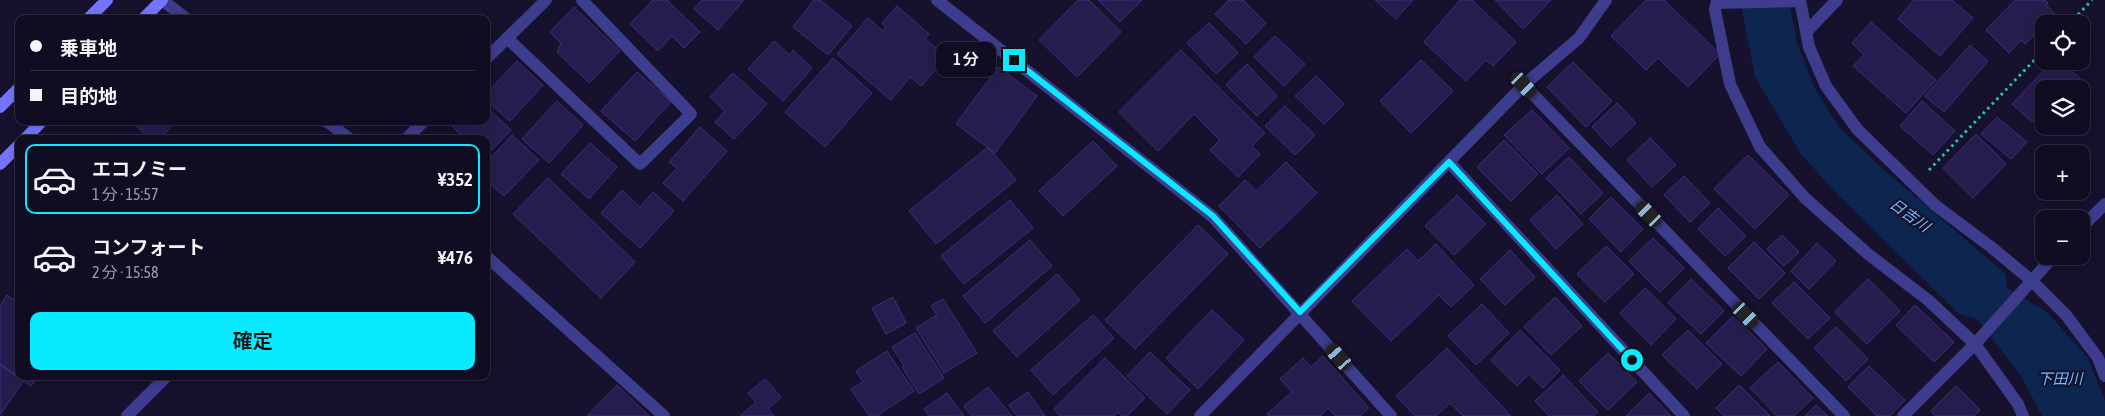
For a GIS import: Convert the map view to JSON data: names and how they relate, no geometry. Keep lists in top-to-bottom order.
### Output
{
  "water": ["日吉川", "下田川"],
  "page": {
    "map_buttons": ["+", "−"],
    "banner": ["乗車地", "目的地"],
    "bubble": "1 分",
    "list": [
      {
        "name": "エコノミー",
        "note": "1 分 · 15:57",
        "value": "¥352"
      },
      {
        "name": "コンフォート",
        "note": "2 分 · 15:58",
        "value": "¥476"
      }
    ],
    "buttons": "確定"
  }
}
